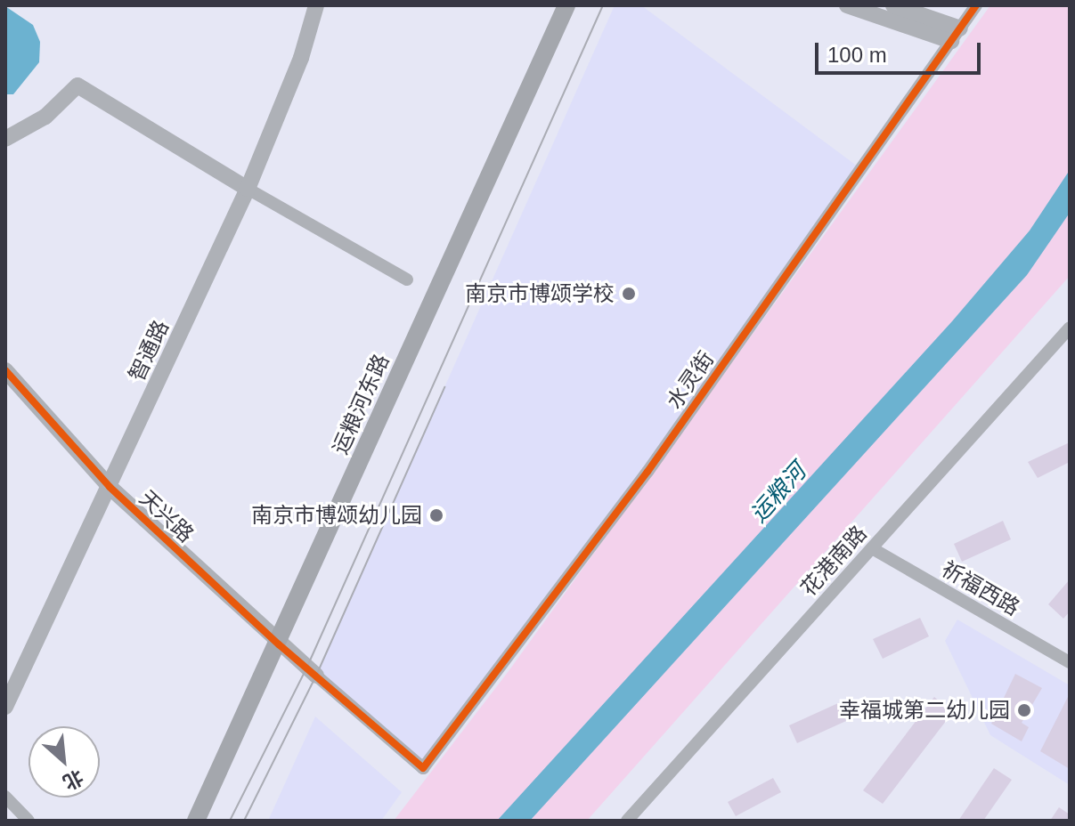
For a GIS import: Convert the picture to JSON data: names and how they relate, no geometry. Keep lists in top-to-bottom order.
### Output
{
  "streets": {
    "main road": ["运粮河东路"],
    "street": [
      "智通路",
      "水灵街",
      "天兴路",
      "花港南路",
      "祈福西路"
    ]
  },
  "crossings": [
    ["智通路", "天兴路"],
    ["水灵街", "天兴路"],
    ["运粮河东路", "天兴路"],
    ["花港南路", "祈福西路"]
  ],
  "water": ["运粮河"],
  "places": ["南京市博颂学校", "南京市博颂幼儿园", "幸福城第二幼儿园"],
  "scale_bar": "100 m",
  "north": "bottom right"
}
